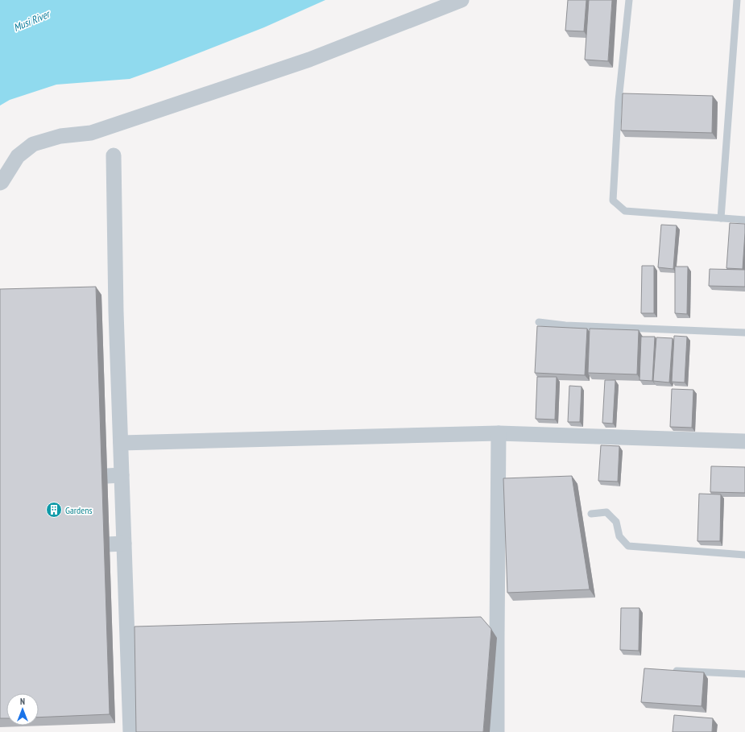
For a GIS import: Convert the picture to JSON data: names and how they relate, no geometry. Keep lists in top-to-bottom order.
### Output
{
  "water": ["Musi River"],
  "places": {
    "building": ["Gardens"]
  },
  "north": "top"
}
